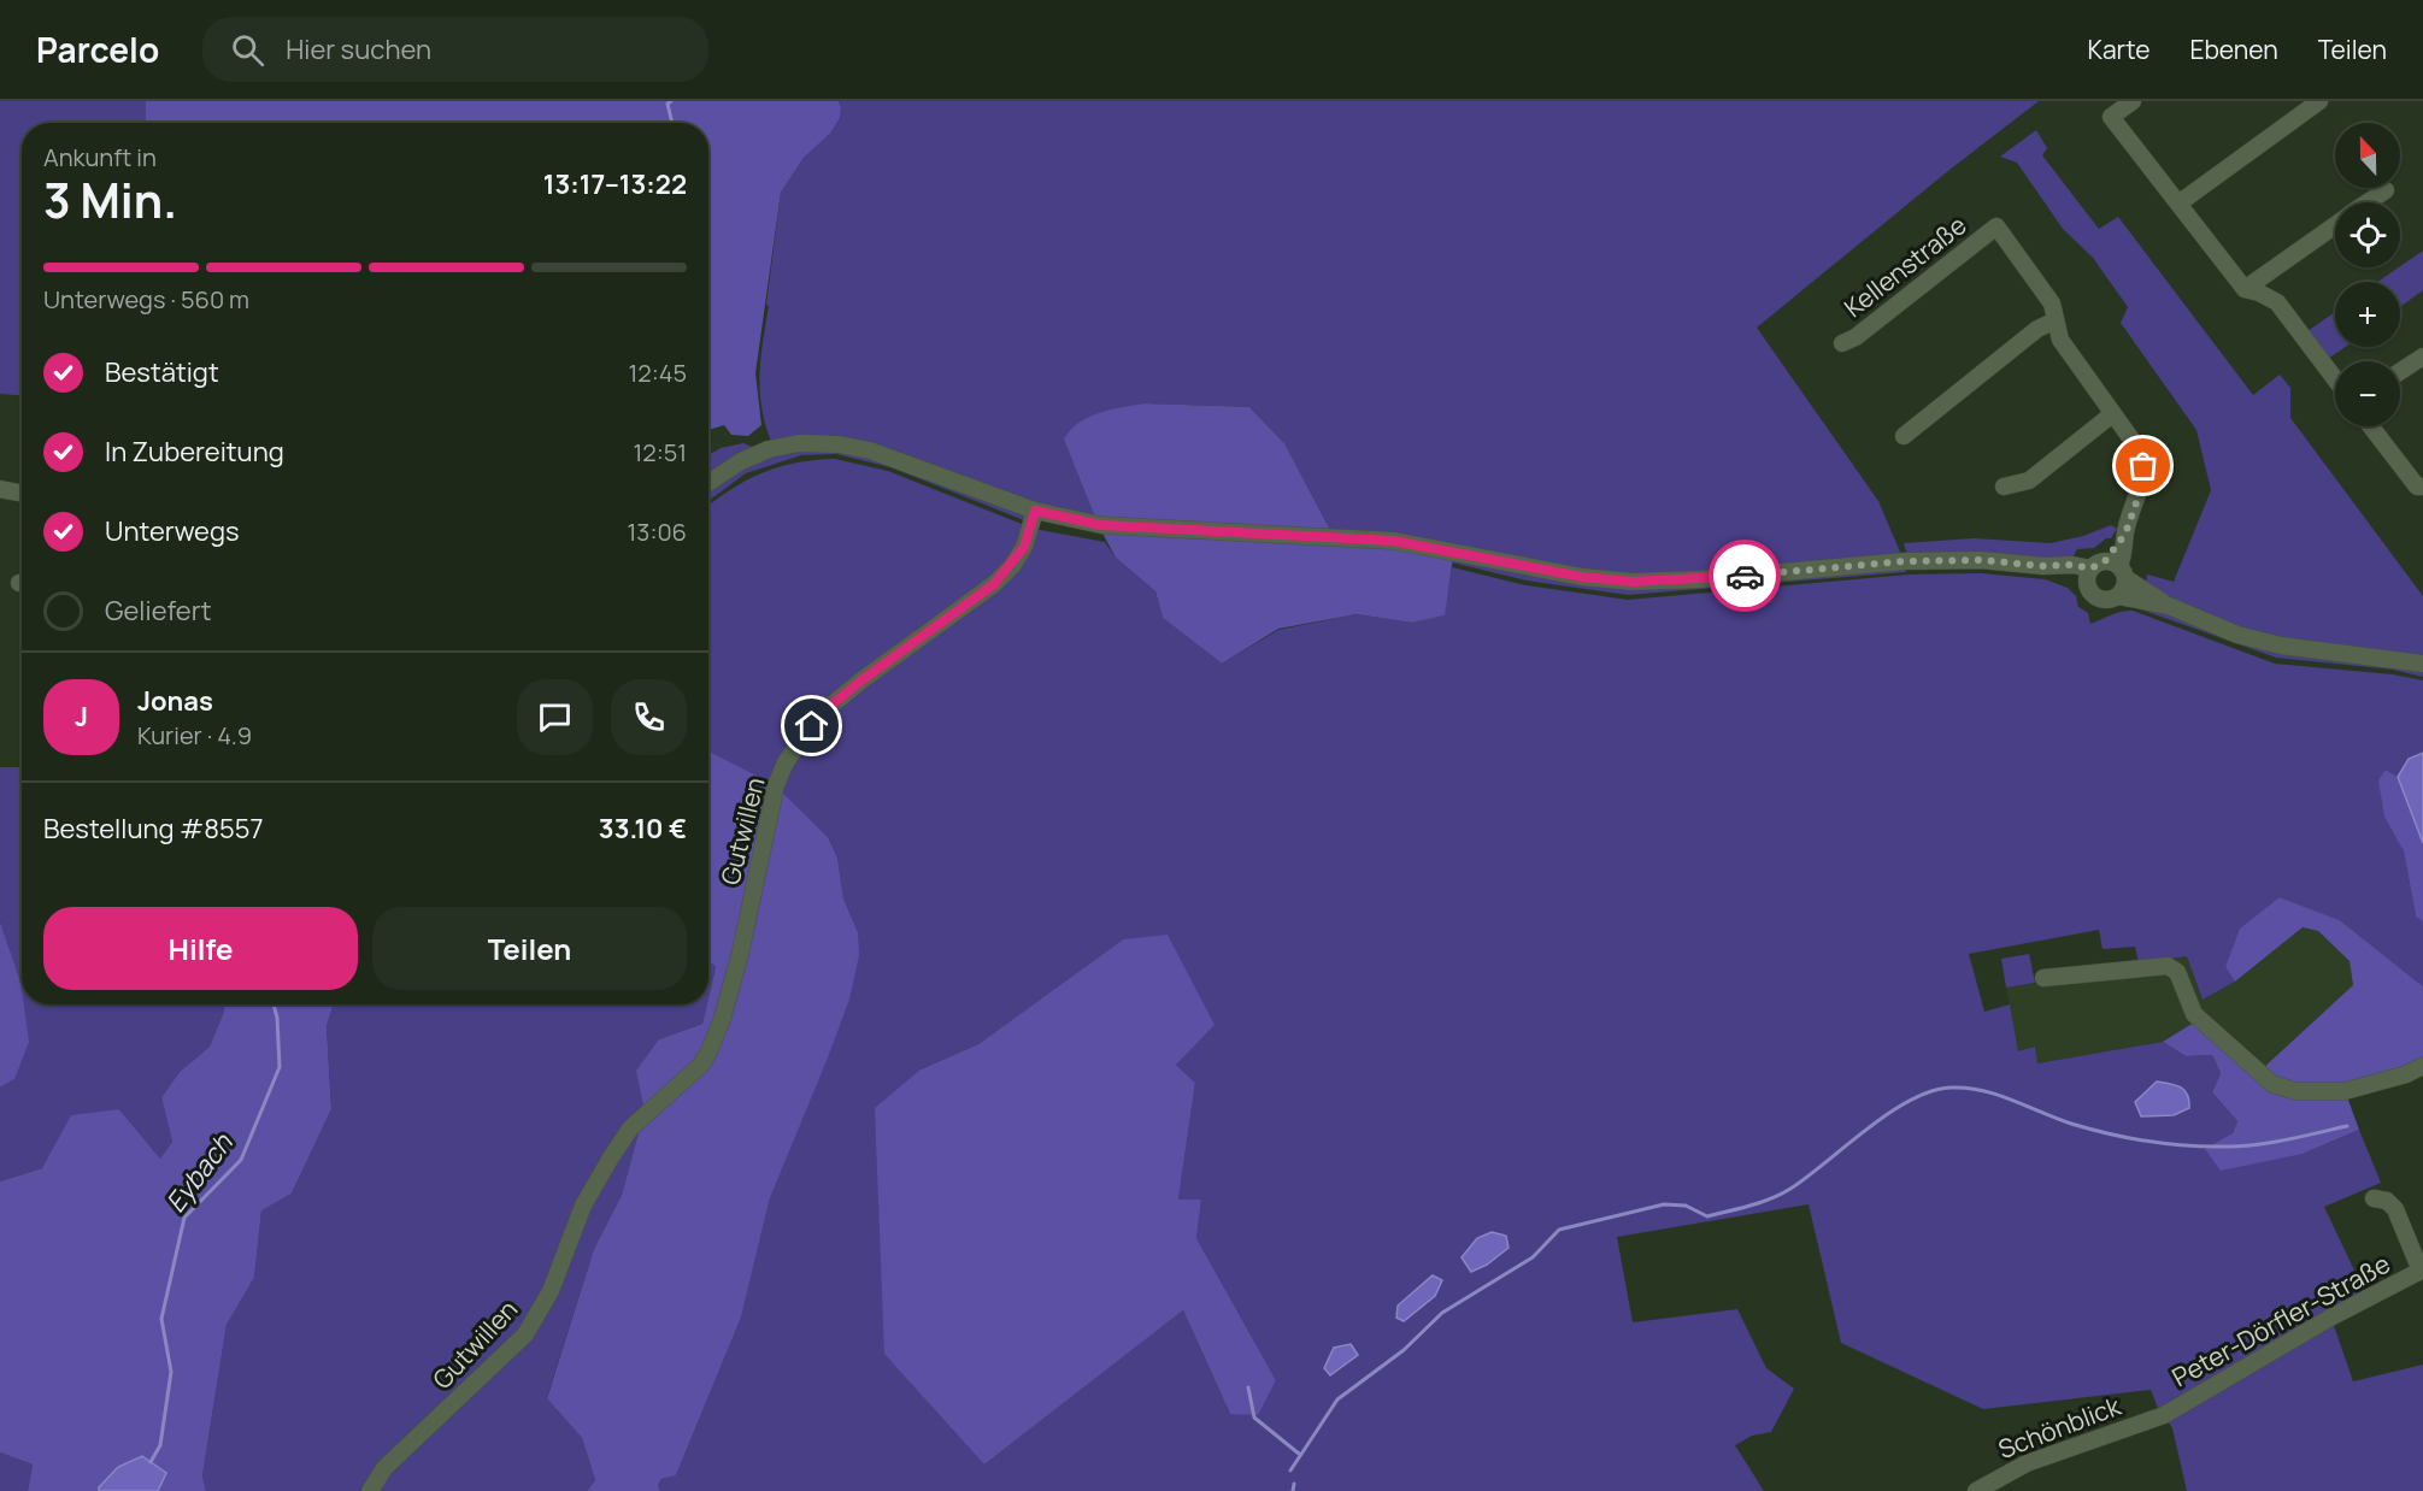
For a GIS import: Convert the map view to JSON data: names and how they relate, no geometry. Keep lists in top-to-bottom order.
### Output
{
  "streets": {
    "street": [
      "Kellenstraße",
      "Gutwillen",
      "Peter-Dörfler-Straße",
      "Schönblick"
    ]
  },
  "crossings": [
    ["Peter-Dörfler-Straße", "Schönblick"]
  ],
  "water": ["Eybach"],
  "north": "top",
  "page": {
    "header": "Parcelo",
    "search": "Hier suchen",
    "nav": ["Karte", "Ebenen", "Teilen"],
    "map_buttons": ["+", "−"],
    "heading": ["3 Min.", "Ankunft in", "13:17–13:22"],
    "panel": [
      "Jonas",
      "Kurier · 4.9",
      "Bestellung #8557",
      "33.10 €"
    ],
    "bar": "Unterwegs · 560 m",
    "list": [
      ["Bestätigt", "12:45"],
      ["In Zubereitung", "12:51"],
      ["Unterwegs", "13:06"],
      "Geliefert"
    ],
    "round": "J",
    "buttons": ["Hilfe", "Teilen"]
  }
}
